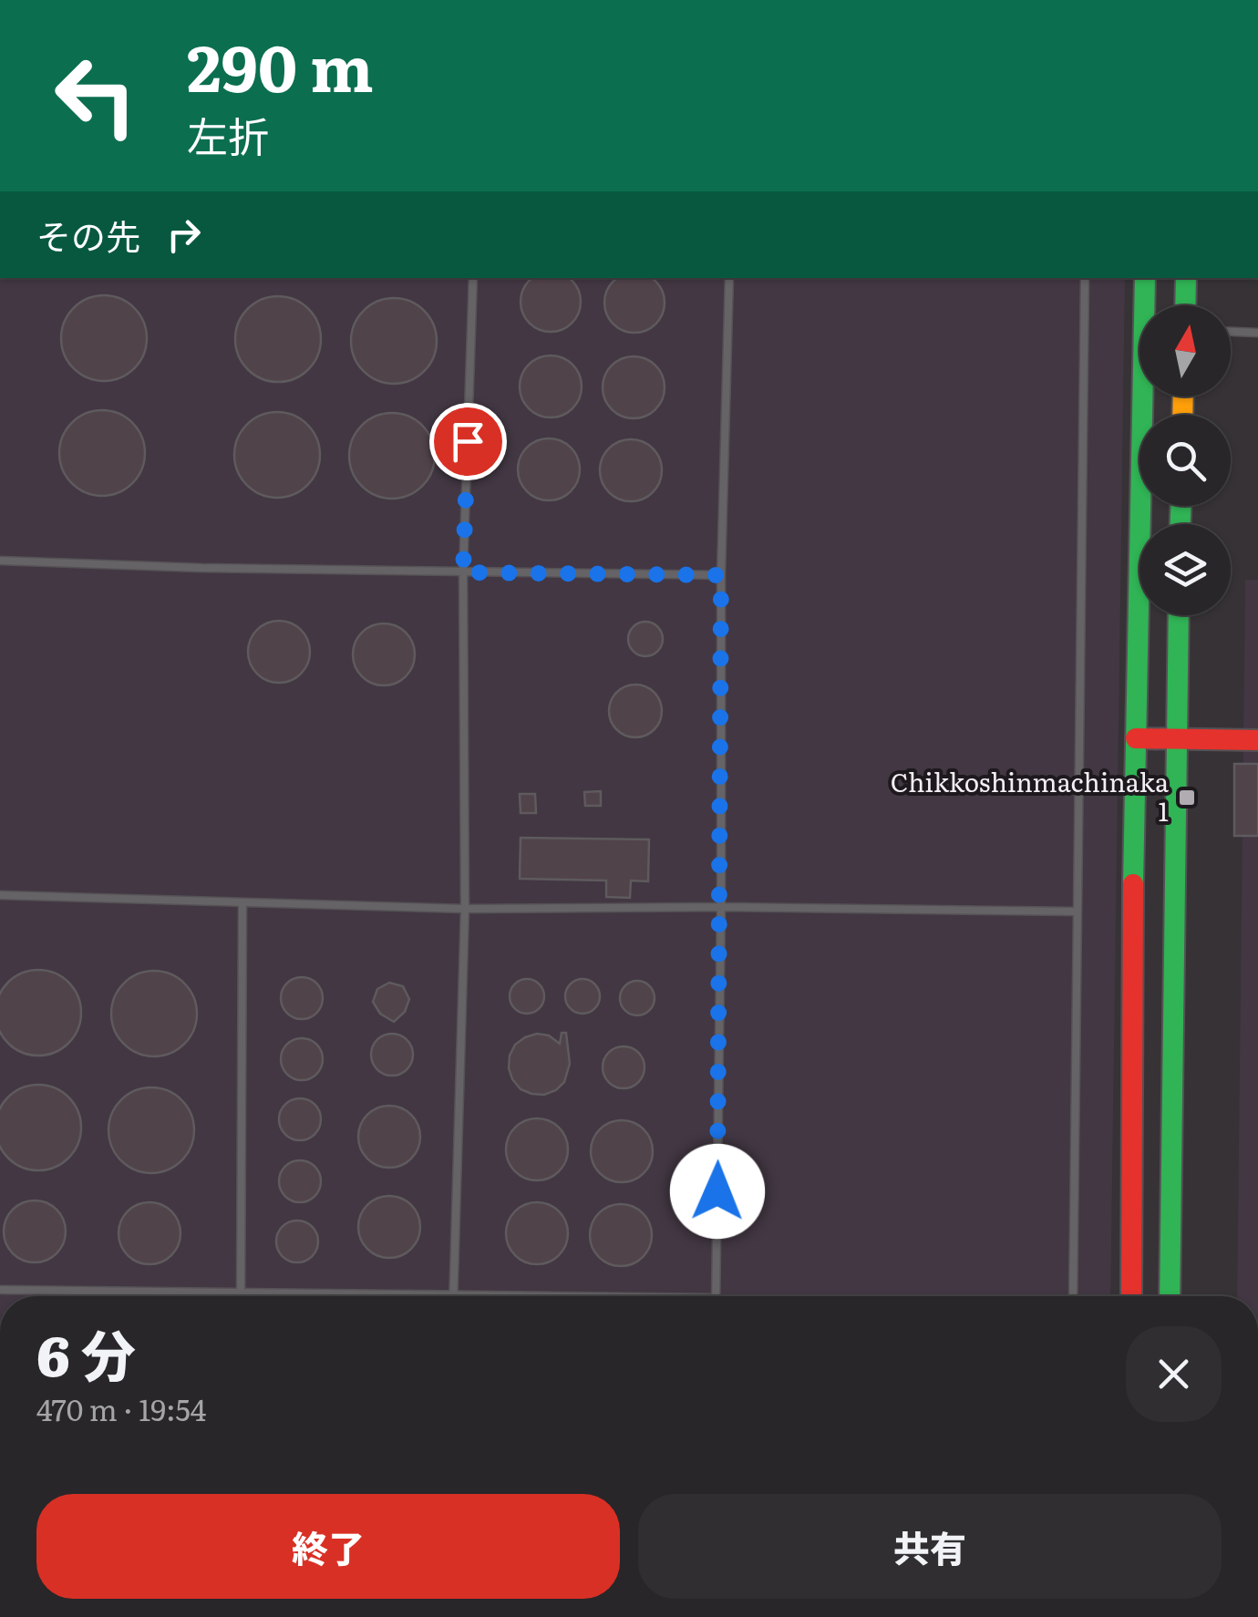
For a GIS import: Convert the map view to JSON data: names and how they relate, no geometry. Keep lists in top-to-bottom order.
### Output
{
  "places": {
    "transit": ["Chikkoshinmachinaka 1"]
  },
  "north": "top",
  "page": {
    "turn": ["290 m", "左折"],
    "then": "その先",
    "heading": ["6 分", "470 m · 19:54"],
    "buttons": ["終了", "共有"]
  }
}
